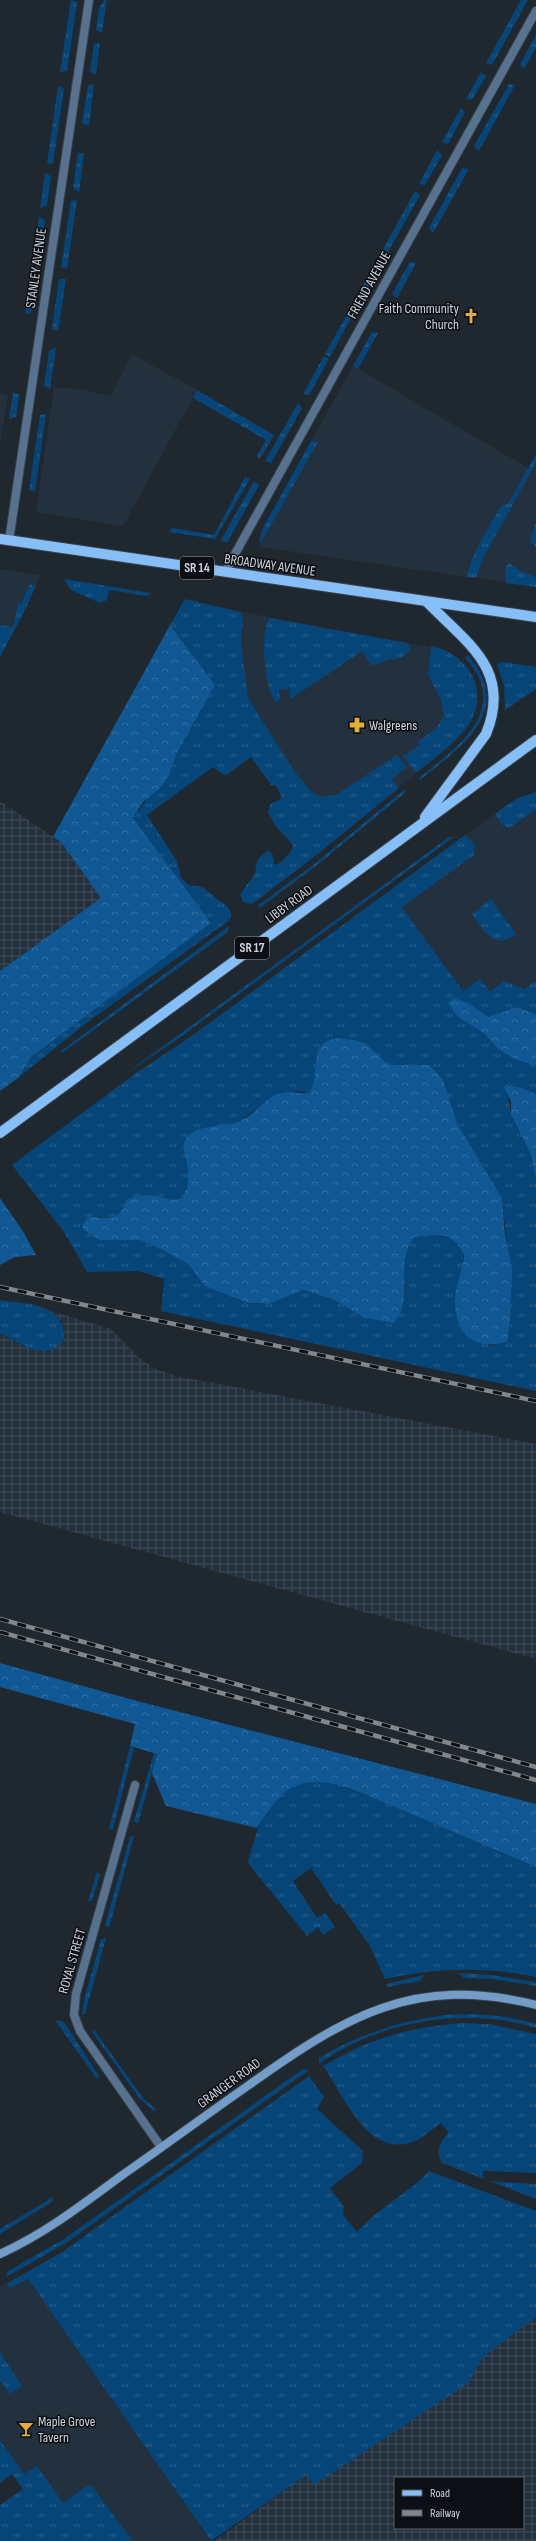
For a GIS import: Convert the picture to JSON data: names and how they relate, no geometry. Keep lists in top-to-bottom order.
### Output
{
  "streets": {
    "main road": [
      "BROADWAY AVENUE",
      "SR 14",
      "LIBBY ROAD",
      "SR 17"
    ],
    "street": [
      "STANLEY AVENUE",
      "FRIEND AVENUE",
      "ROYAL STREET",
      "GRANGER ROAD"
    ]
  },
  "crossings": [
    ["STANLEY AVENUE", "BROADWAY AVENUE"],
    ["FRIEND AVENUE", "BROADWAY AVENUE"],
    ["ROYAL STREET", "GRANGER ROAD"]
  ],
  "places": {
    "church": ["Faith Community Church"],
    "pharmacy": ["Walgreens"],
    "bar": ["Maple Grove Tavern"]
  },
  "legend": ["Road", "Railway"]
}
